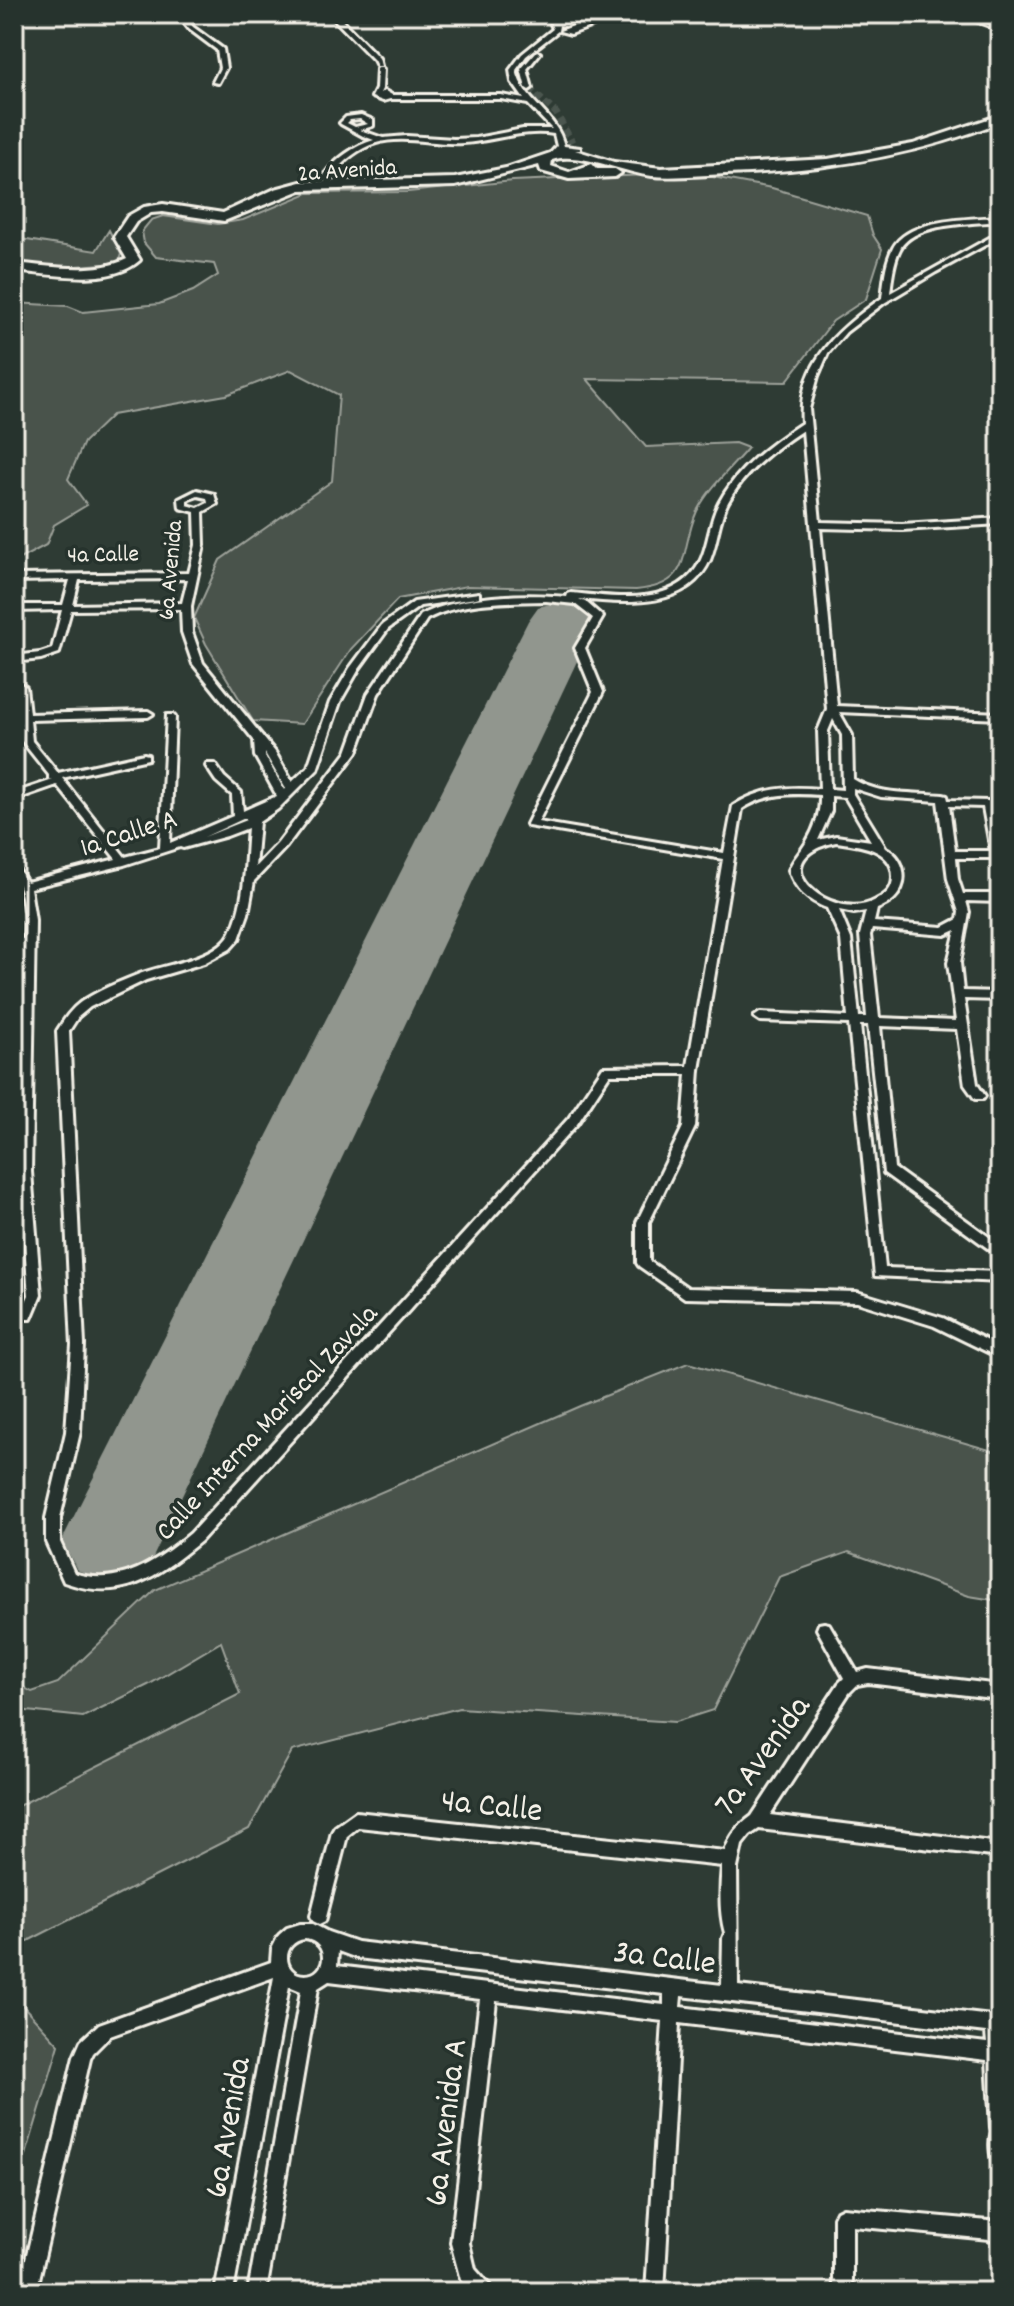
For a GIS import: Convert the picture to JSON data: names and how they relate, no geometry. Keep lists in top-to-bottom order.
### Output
{
  "streets": {
    "main road": ["2a Avenida"],
    "street": [
      "4a Calle",
      "6a Avenida",
      "1a Calle A",
      "Calle Interna Mariscal Zavala",
      "7a Avenida",
      "3a Calle",
      "6a Avenida A"
    ]
  },
  "crossings": [
    ["4a Calle", "6a Avenida"],
    ["4a Calle", "7a Avenida"],
    ["6a Avenida", "1a Calle A"],
    ["6a Avenida", "3a Calle"],
    ["7a Avenida", "3a Calle"],
    ["3a Calle", "6a Avenida A"]
  ]
}
